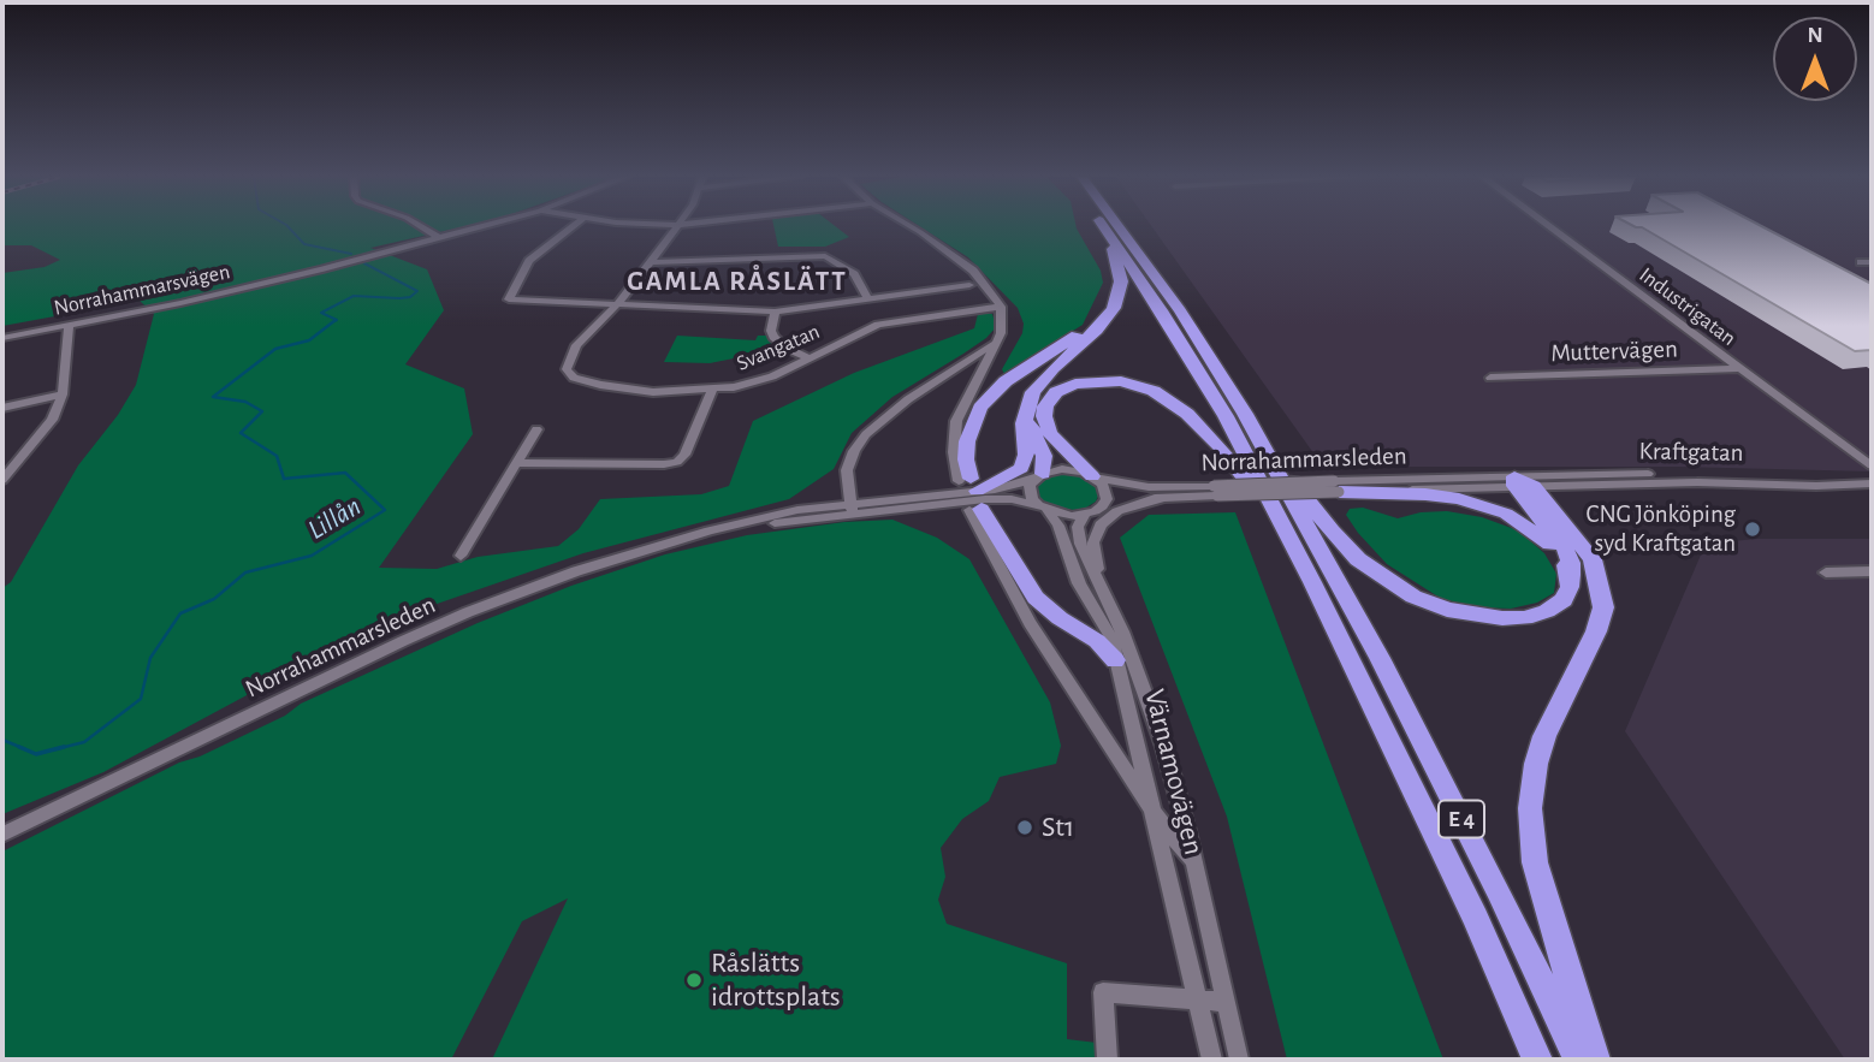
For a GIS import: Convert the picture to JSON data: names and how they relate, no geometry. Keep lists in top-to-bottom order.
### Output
{
  "streets": {
    "highway": ["E 4"],
    "street": [
      "Norrahammarsvägen",
      "Industrigatan",
      "Svangatan",
      "Muttervägen",
      "Kraftgatan",
      "Norrahammarsleden",
      "Värnamovägen"
    ]
  },
  "crossings": [
    ["Industrigatan", "Muttervägen"],
    ["Kraftgatan", "Norrahammarsleden"],
    ["Norrahammarsleden", "Värnamovägen"]
  ],
  "districts": ["GAMLA RÅSLÄTT"],
  "water": ["Lillån"],
  "places": ["CNG Jönköping syd Kraftgatan", "St1", "Råslätts idrottsplats"],
  "north": "top"
}
